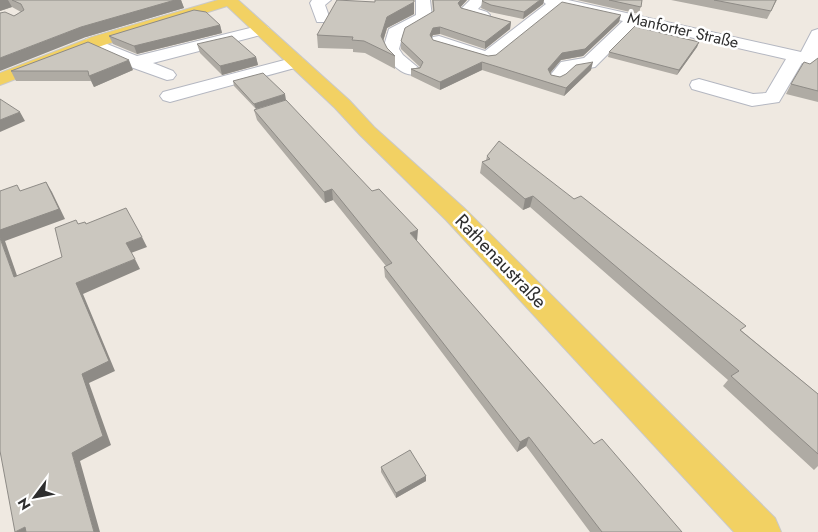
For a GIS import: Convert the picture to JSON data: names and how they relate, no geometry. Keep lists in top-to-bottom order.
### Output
{
  "streets": {
    "main road": ["Rathenaustraße"],
    "street": ["Manforter Straße"]
  },
  "north": "bottom left"
}
